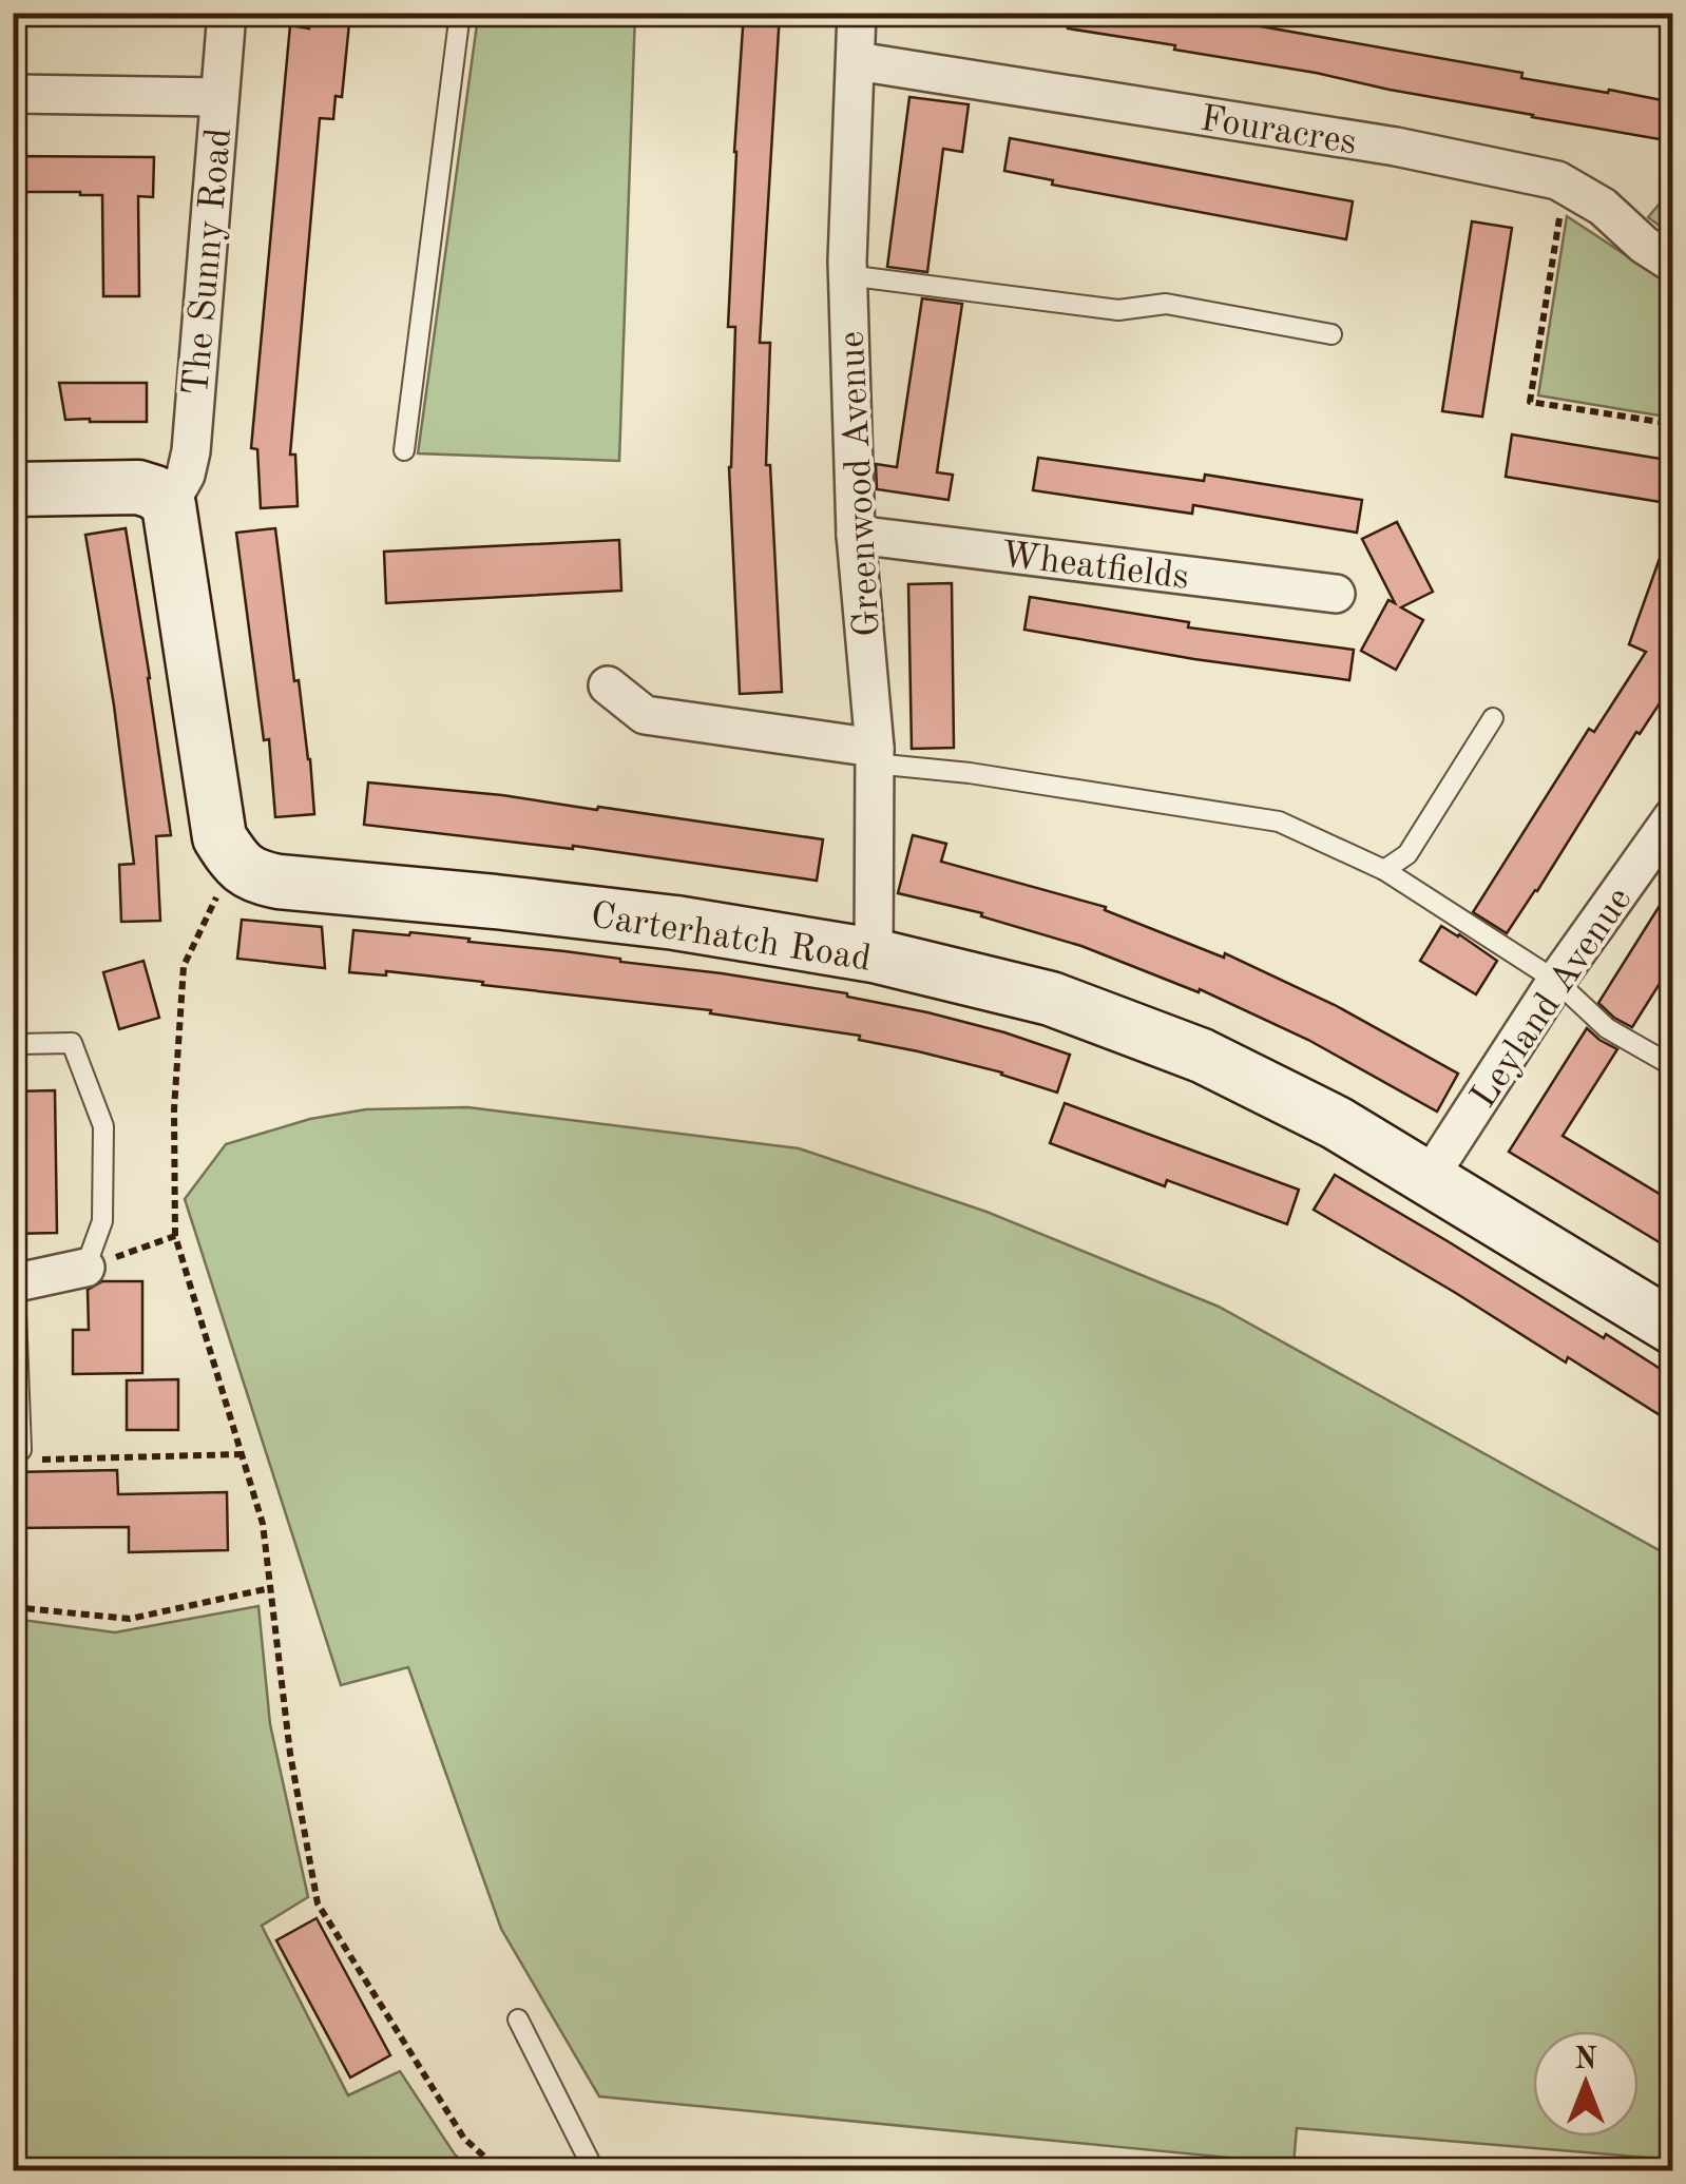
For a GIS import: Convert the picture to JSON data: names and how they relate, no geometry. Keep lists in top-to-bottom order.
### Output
{
  "streets": {
    "street": [
      "Fouracres",
      "The Sunny Road",
      "Greenwood Avenue",
      "Wheatfields",
      "Carterhatch Road",
      "Leyland Avenue"
    ]
  },
  "crossings": [
    ["Fouracres", "Greenwood Avenue"],
    ["Greenwood Avenue", "Wheatfields"],
    ["Greenwood Avenue", "Carterhatch Road"],
    ["Carterhatch Road", "Leyland Avenue"]
  ],
  "north": "top"
}
